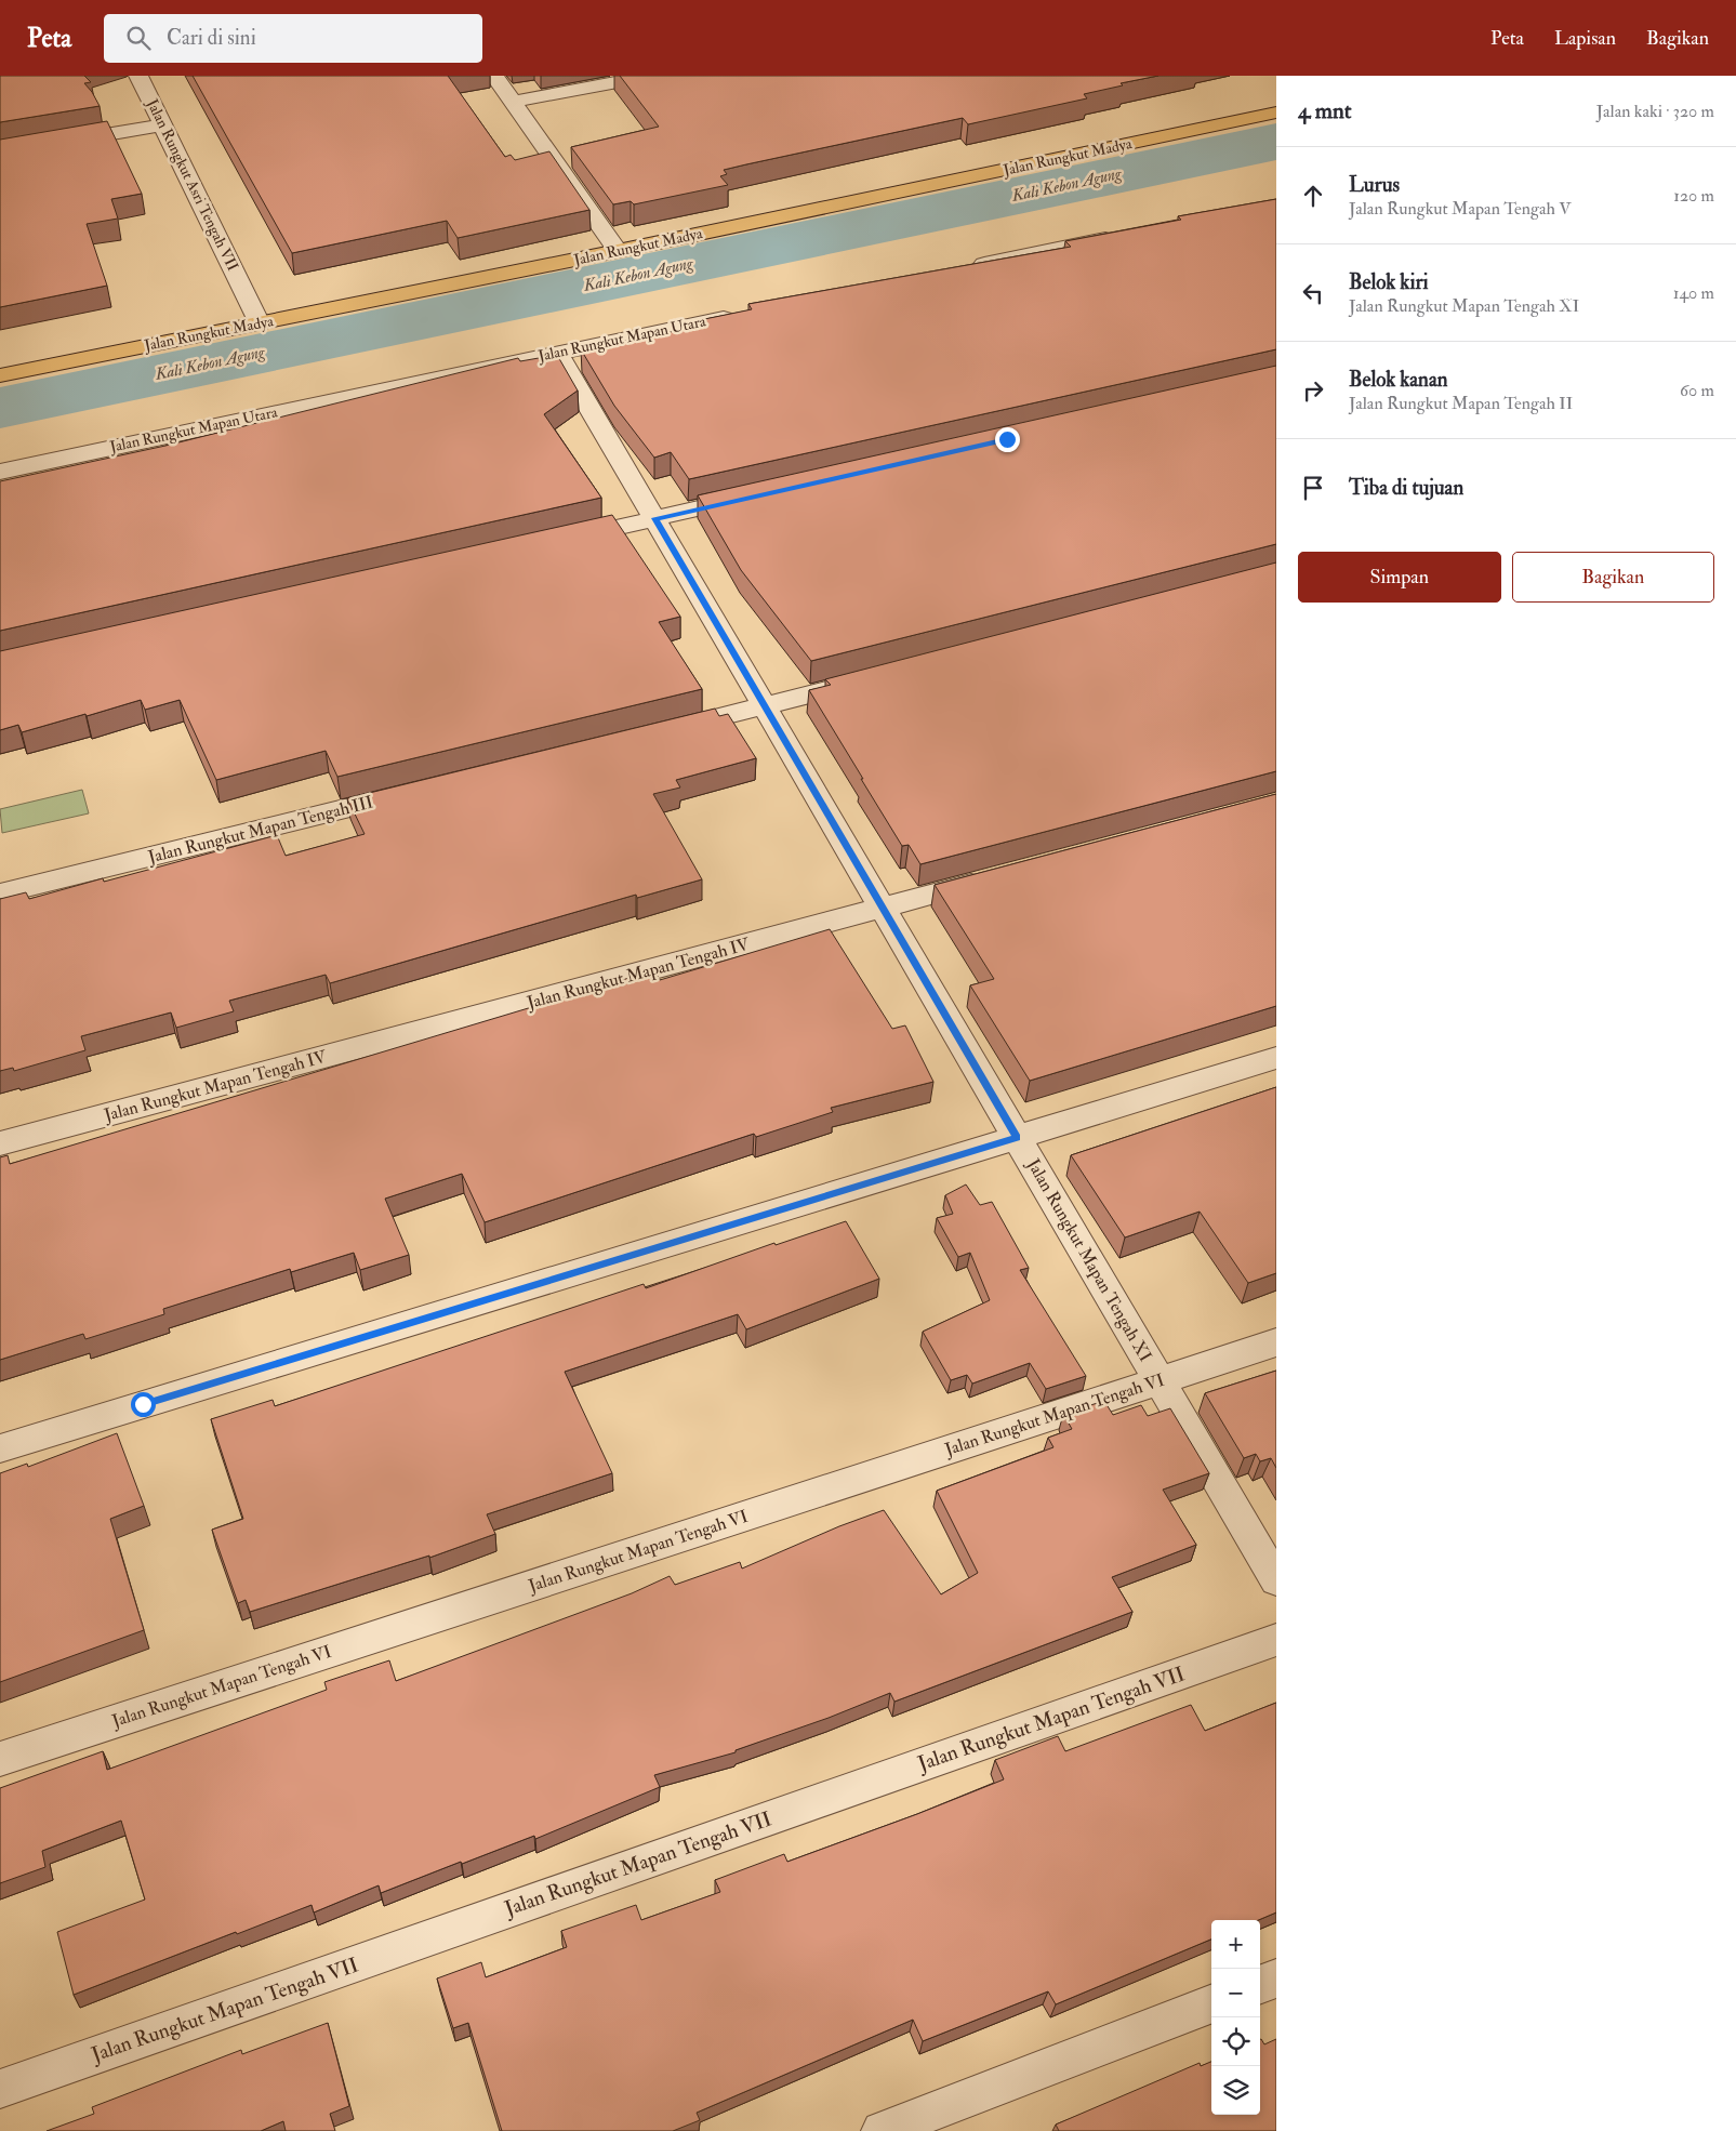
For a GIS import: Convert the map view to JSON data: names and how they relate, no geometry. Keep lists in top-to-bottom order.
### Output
{
  "streets": {
    "main road": ["Jalan Rungkut Madya"],
    "street": [
      "Jalan Rungkut Asri Tengah VII",
      "Jalan Rungkut Mapan Utara",
      "Jalan Rungkut Mapan Tengah III",
      "Jalan Rungkut Mapan Tengah IV",
      "Jalan Rungkut Mapan Tengah XI",
      "Jalan Rungkut Mapan Tengah VI",
      "Jalan Rungkut Mapan Tengah VII"
    ]
  },
  "crossings": [
    ["Jalan Rungkut Madya", "Jalan Rungkut Asri Tengah VII"],
    ["Jalan Rungkut Mapan Utara", "Jalan Rungkut Mapan Tengah XI"],
    ["Jalan Rungkut Mapan Tengah IV", "Jalan Rungkut Mapan Tengah XI"],
    ["Jalan Rungkut Mapan Tengah XI", "Jalan Rungkut Mapan Tengah VI"]
  ],
  "water": ["Kali Kebon Agung"],
  "page": {
    "header": "Peta",
    "search": "Cari di sini",
    "nav": ["Peta", "Lapisan", "Bagikan"],
    "heading": ["4 mnt", "Jalan kaki · 320 m"],
    "list": [
      ["Lurus", "Jalan Rungkut Mapan Tengah V", "120 m"],
      ["Belok kiri", "Jalan Rungkut Mapan Tengah XI", "140 m"],
      ["Belok kanan", "Jalan Rungkut Mapan Tengah II", "60 m"],
      "Tiba di tujuan"
    ],
    "buttons": ["Simpan", "Bagikan"],
    "map_buttons": ["+", "−"]
  }
}
